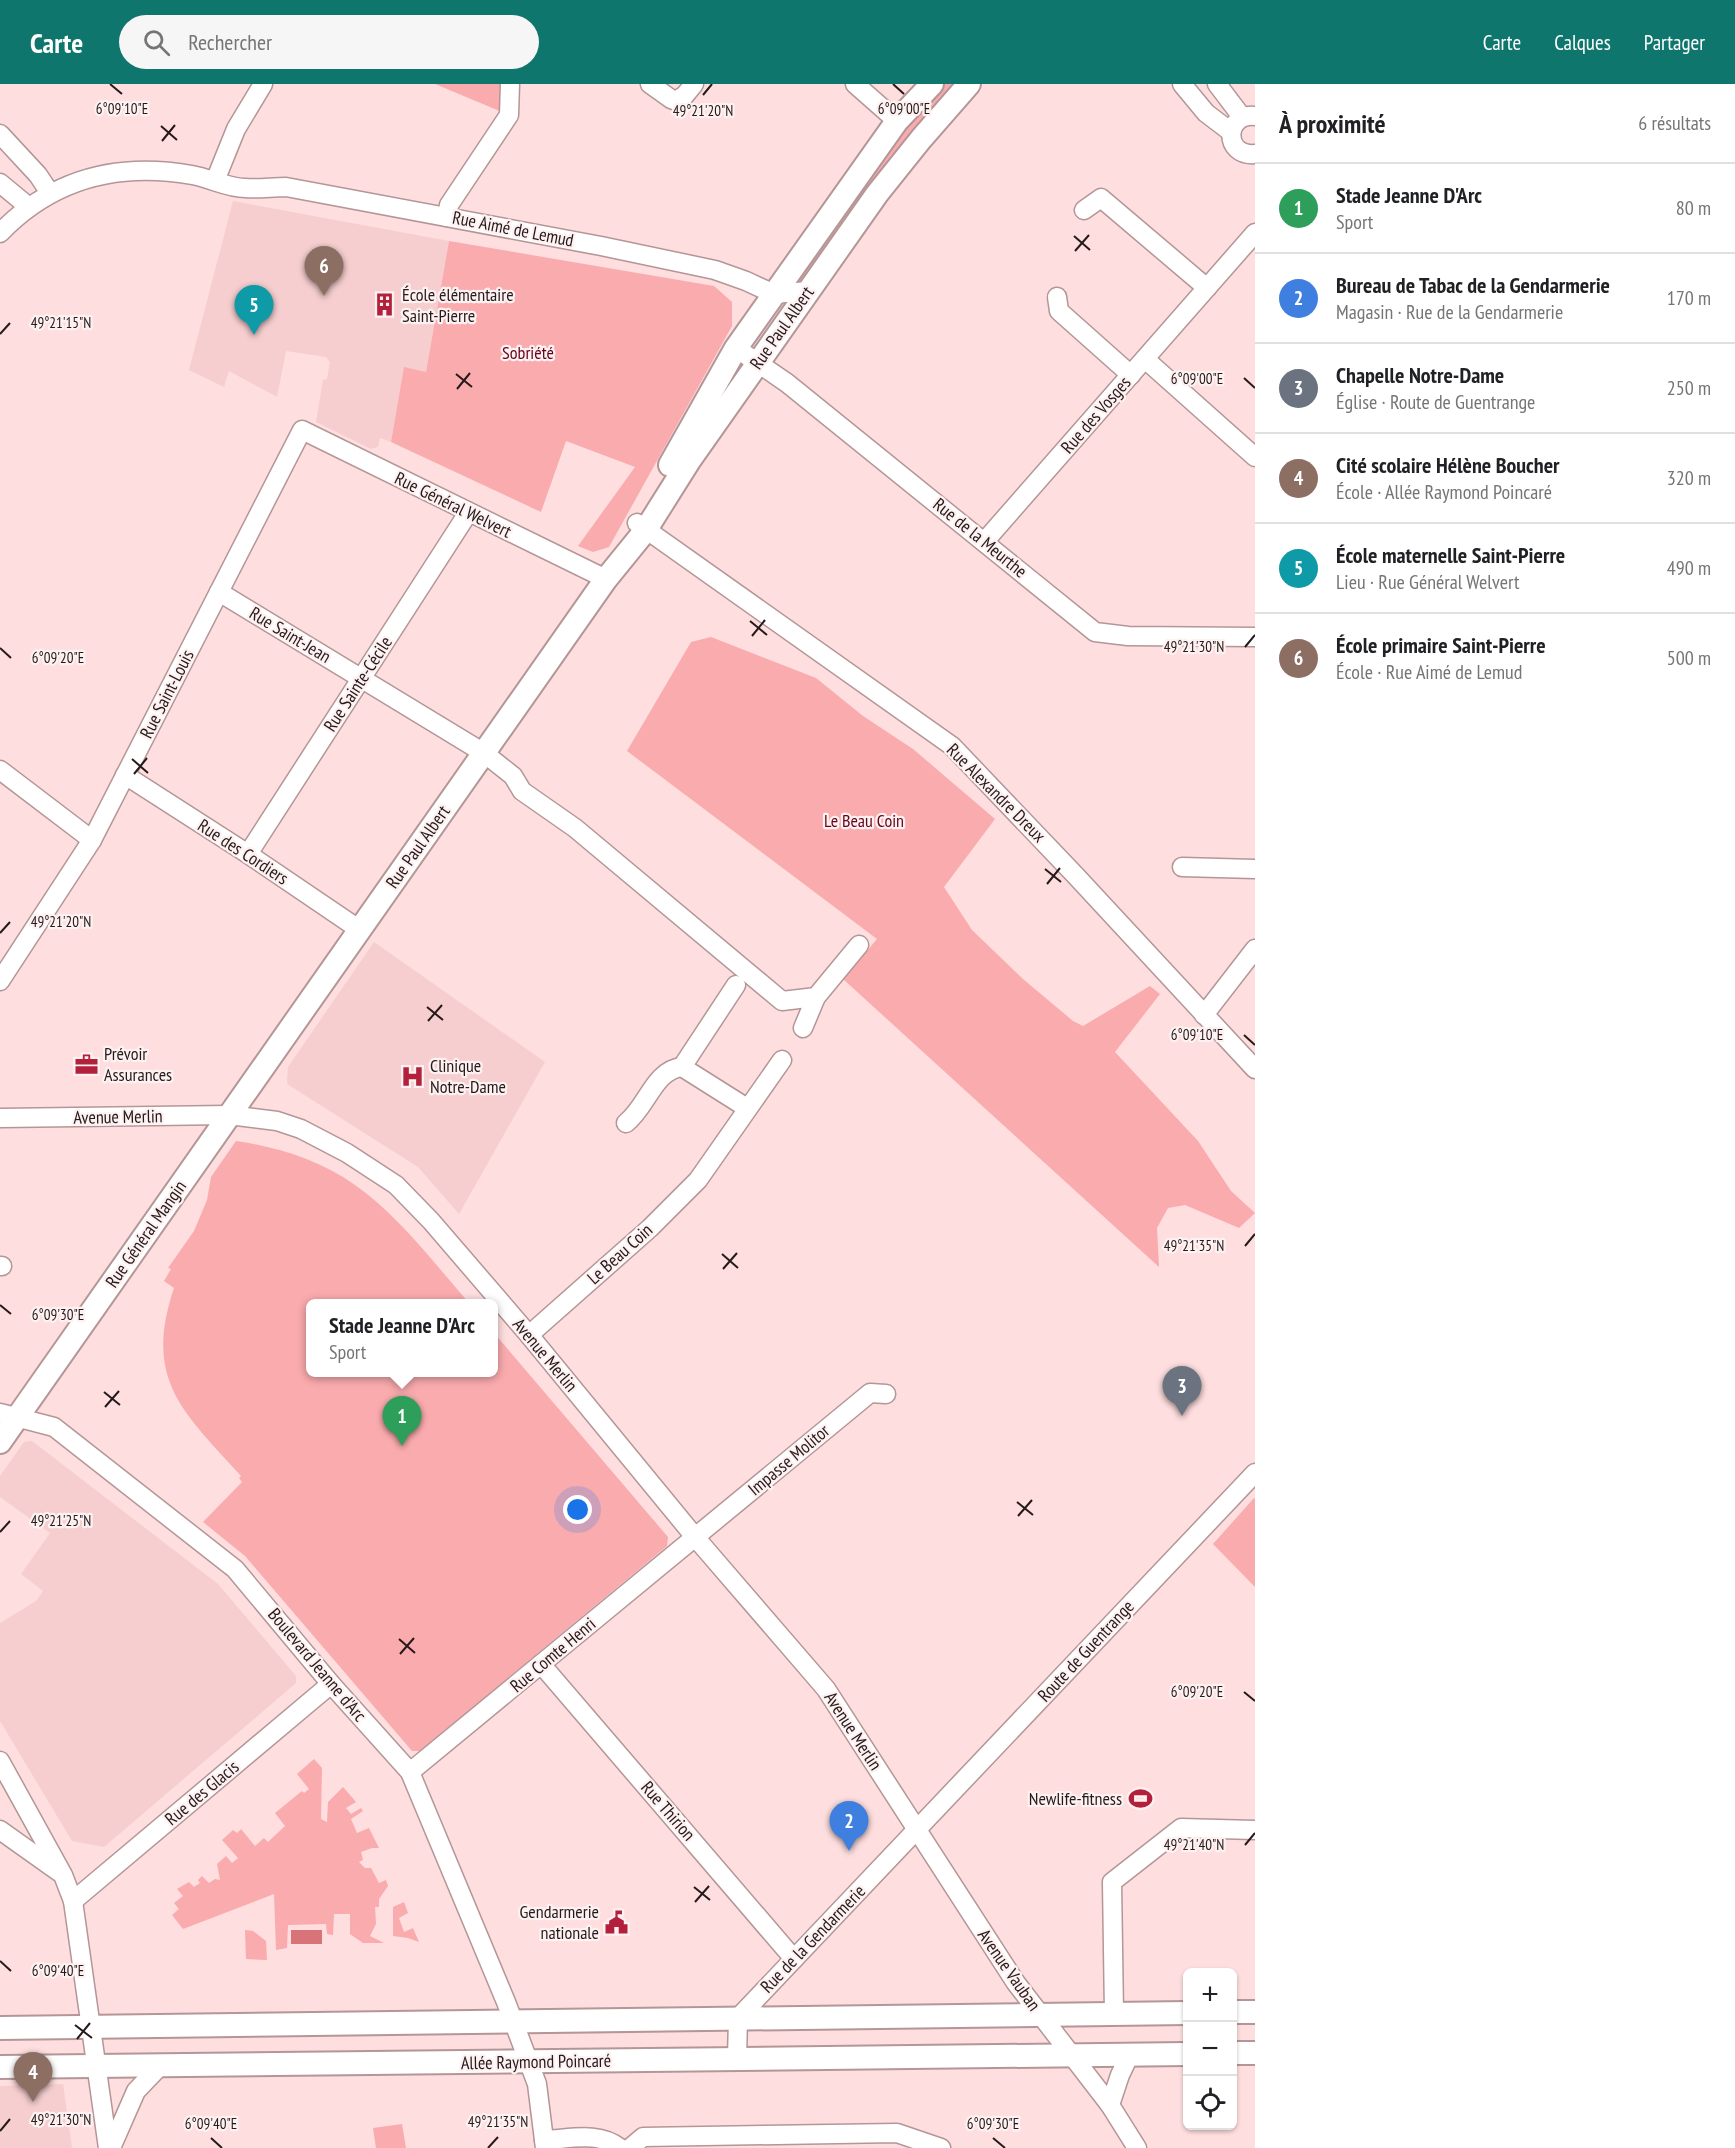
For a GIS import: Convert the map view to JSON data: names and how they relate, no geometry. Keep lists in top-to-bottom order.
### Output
{
  "streets": {
    "main road": ["Rue Paul Albert", "Rue Général Mangin", "Allée Raymond Poincaré"],
    "street": [
      "Rue Aimé de Lemud",
      "Rue des Vosges",
      "Rue Général Welvert",
      "Rue de la Meurthe",
      "Rue Saint-Jean",
      "Rue Sainte-Cécile",
      "Rue Saint-Louis",
      "Rue Alexandre Dreux",
      "Rue des Cordiers",
      "Avenue Merlin",
      "Le Beau Coin",
      "Impasse Molitor",
      "Route de Guentrange",
      "Rue Comte Henri",
      "Boulevard Jeanne d'Arc",
      "Rue des Glacis",
      "Rue Thirion",
      "Rue de la Gendarmerie",
      "Avenue Vauban"
    ]
  },
  "crossings": [
    ["Rue Aimé de Lemud", "Rue Paul Albert"],
    ["Rue Paul Albert", "Rue Général Welvert"],
    ["Rue Paul Albert", "Rue de la Meurthe"],
    ["Rue Paul Albert", "Rue Saint-Jean"],
    ["Rue Paul Albert", "Rue Alexandre Dreux"],
    ["Rue Paul Albert", "Rue des Cordiers"],
    ["Rue Paul Albert", "Avenue Merlin"],
    ["Rue Paul Albert", "Rue Général Mangin"],
    ["Rue des Vosges", "Rue de la Meurthe"],
    ["Rue Général Welvert", "Rue Sainte-Cécile"],
    ["Rue Général Welvert", "Rue Saint-Louis"],
    ["Rue Saint-Jean", "Rue Sainte-Cécile"],
    ["Rue Saint-Jean", "Rue Saint-Louis"],
    ["Rue Sainte-Cécile", "Rue des Cordiers"],
    ["Rue Saint-Louis", "Rue des Cordiers"],
    ["Avenue Merlin", "Rue Général Mangin"],
    ["Avenue Merlin", "Le Beau Coin"],
    ["Avenue Merlin", "Impasse Molitor"],
    ["Avenue Merlin", "Route de Guentrange"],
    ["Avenue Merlin", "Rue Comte Henri"],
    ["Avenue Merlin", "Rue de la Gendarmerie"],
    ["Avenue Merlin", "Avenue Vauban"],
    ["Rue Général Mangin", "Boulevard Jeanne d'Arc"],
    ["Impasse Molitor", "Rue Comte Henri"],
    ["Route de Guentrange", "Rue de la Gendarmerie"],
    ["Route de Guentrange", "Avenue Vauban"],
    ["Rue Comte Henri", "Boulevard Jeanne d'Arc"],
    ["Rue Comte Henri", "Rue Thirion"],
    ["Boulevard Jeanne d'Arc", "Rue des Glacis"],
    ["Boulevard Jeanne d'Arc", "Allée Raymond Poincaré"],
    ["Rue Thirion", "Rue de la Gendarmerie"],
    ["Rue de la Gendarmerie", "Avenue Vauban"],
    ["Avenue Vauban", "Allée Raymond Poincaré"]
  ],
  "parks": ["Sobriété", "Le Beau Coin"],
  "places": {
    "building": ["École élémentaire Saint-Pierre"],
    "office": ["Prévoir Assurances"],
    "hospital": ["Clinique Notre-Dame"],
    "sports": ["Newlife-fitness"],
    "public building": ["Gendarmerie nationale"]
  },
  "page": {
    "header": "Carte",
    "search": "Rechercher",
    "nav": ["Carte", "Calques", "Partager"],
    "heading": ["À proximité", "6 résultats"],
    "list": [
      {
        "mark": "1",
        "name": "Stade Jeanne D'Arc",
        "note": "Sport",
        "value": "80 m"
      },
      {
        "mark": "2",
        "name": "Bureau de Tabac de la Gendarmerie",
        "note": "Magasin · Rue de la Gendarmerie",
        "value": "170 m"
      },
      {
        "mark": "3",
        "name": "Chapelle Notre-Dame",
        "note": "Église · Route de Guentrange",
        "value": "250 m"
      },
      {
        "mark": "4",
        "name": "Cité scolaire Hélène Boucher",
        "note": "École · Allée Raymond Poincaré",
        "value": "320 m"
      },
      {
        "mark": "5",
        "name": "École maternelle Saint-Pierre",
        "note": "Lieu · Rue Général Welvert",
        "value": "490 m"
      },
      {
        "mark": "6",
        "name": "École primaire Saint-Pierre",
        "note": "École · Rue Aimé de Lemud",
        "value": "500 m"
      }
    ],
    "pins": [
      "6",
      "5",
      "3",
      "1",
      "2",
      "4"
    ],
    "popup": ["Stade Jeanne D'Arc", "Sport"],
    "map_buttons": ["+", "−"]
  },
  "coordinates": [
    "6°09'10\"E",
    "6°09'00\"E",
    "49°21'20\"N",
    "49°21'15\"N",
    "49°21'30\"N",
    "6°09'20\"E",
    "49°21'35\"N",
    "6°09'30\"E",
    "49°21'25\"N",
    "49°21'40\"N",
    "6°09'40\"E"
  ]
}
